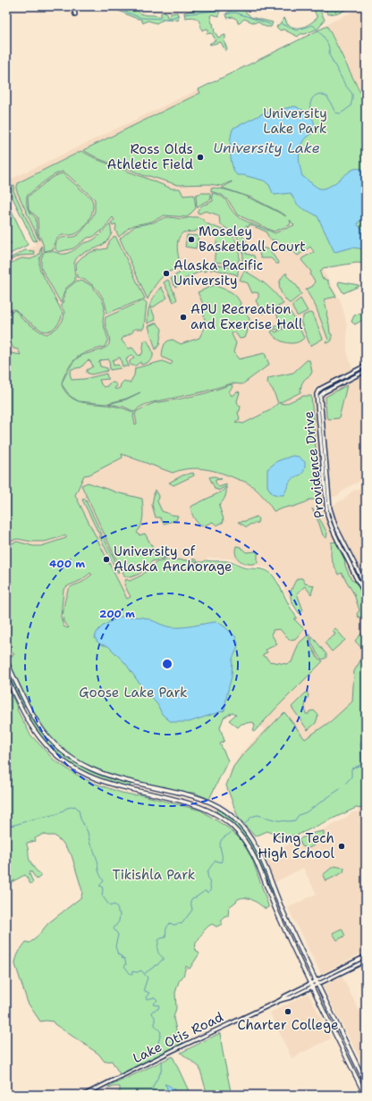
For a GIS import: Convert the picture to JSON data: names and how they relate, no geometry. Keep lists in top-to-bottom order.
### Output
{
  "streets": {
    "main road": ["Providence Drive", "Lake Otis Road"]
  },
  "water": ["University Lake"],
  "parks": ["University Lake Park", "Goose Lake Park", "Tikishla Park"],
  "places": [
    "Ross Olds Athletic Field",
    "Moseley Basketball Court",
    "Alaska Pacific University",
    "APU Recreation and Exercise Hall",
    "University of Alaska Anchorage",
    "King Tech High School",
    "Charter College"
  ],
  "rings": ["400 m", "200 m"]
}
